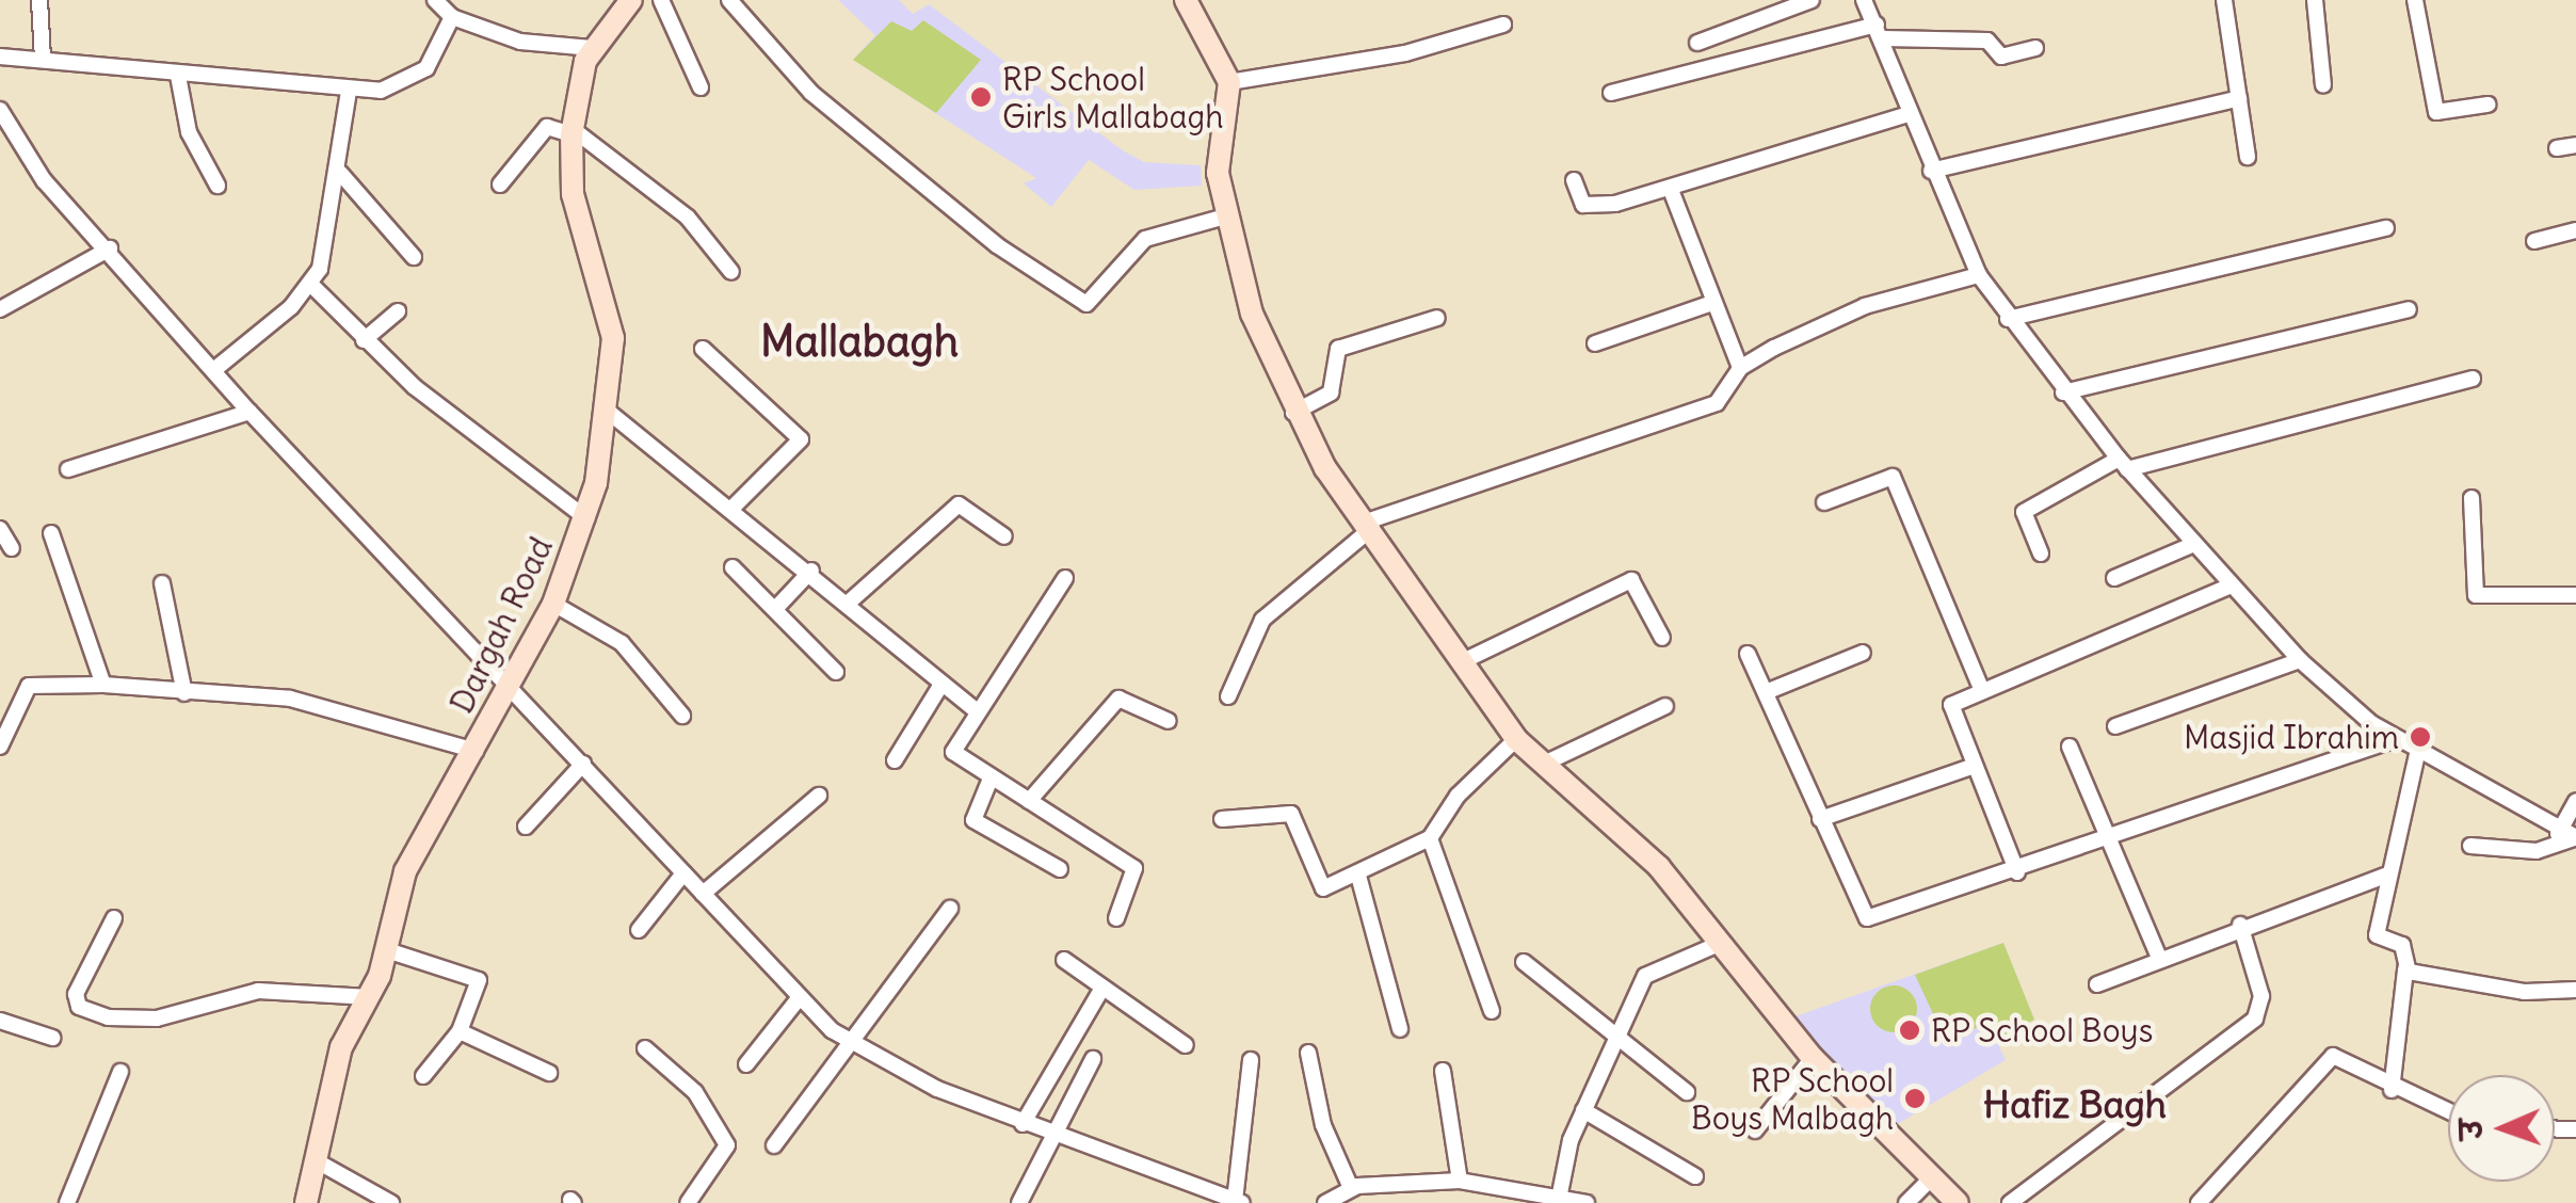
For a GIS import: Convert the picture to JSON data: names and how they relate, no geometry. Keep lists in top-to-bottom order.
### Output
{
  "streets": {
    "street": ["Dargah Road"]
  },
  "districts": ["Mallabagh", "Hafiz Bagh"],
  "places": [
    "RP School Girls Mallabagh",
    "Masjid Ibrahim",
    "RP School Boys",
    "RP School Boys Malbagh"
  ],
  "north": "left"
}
